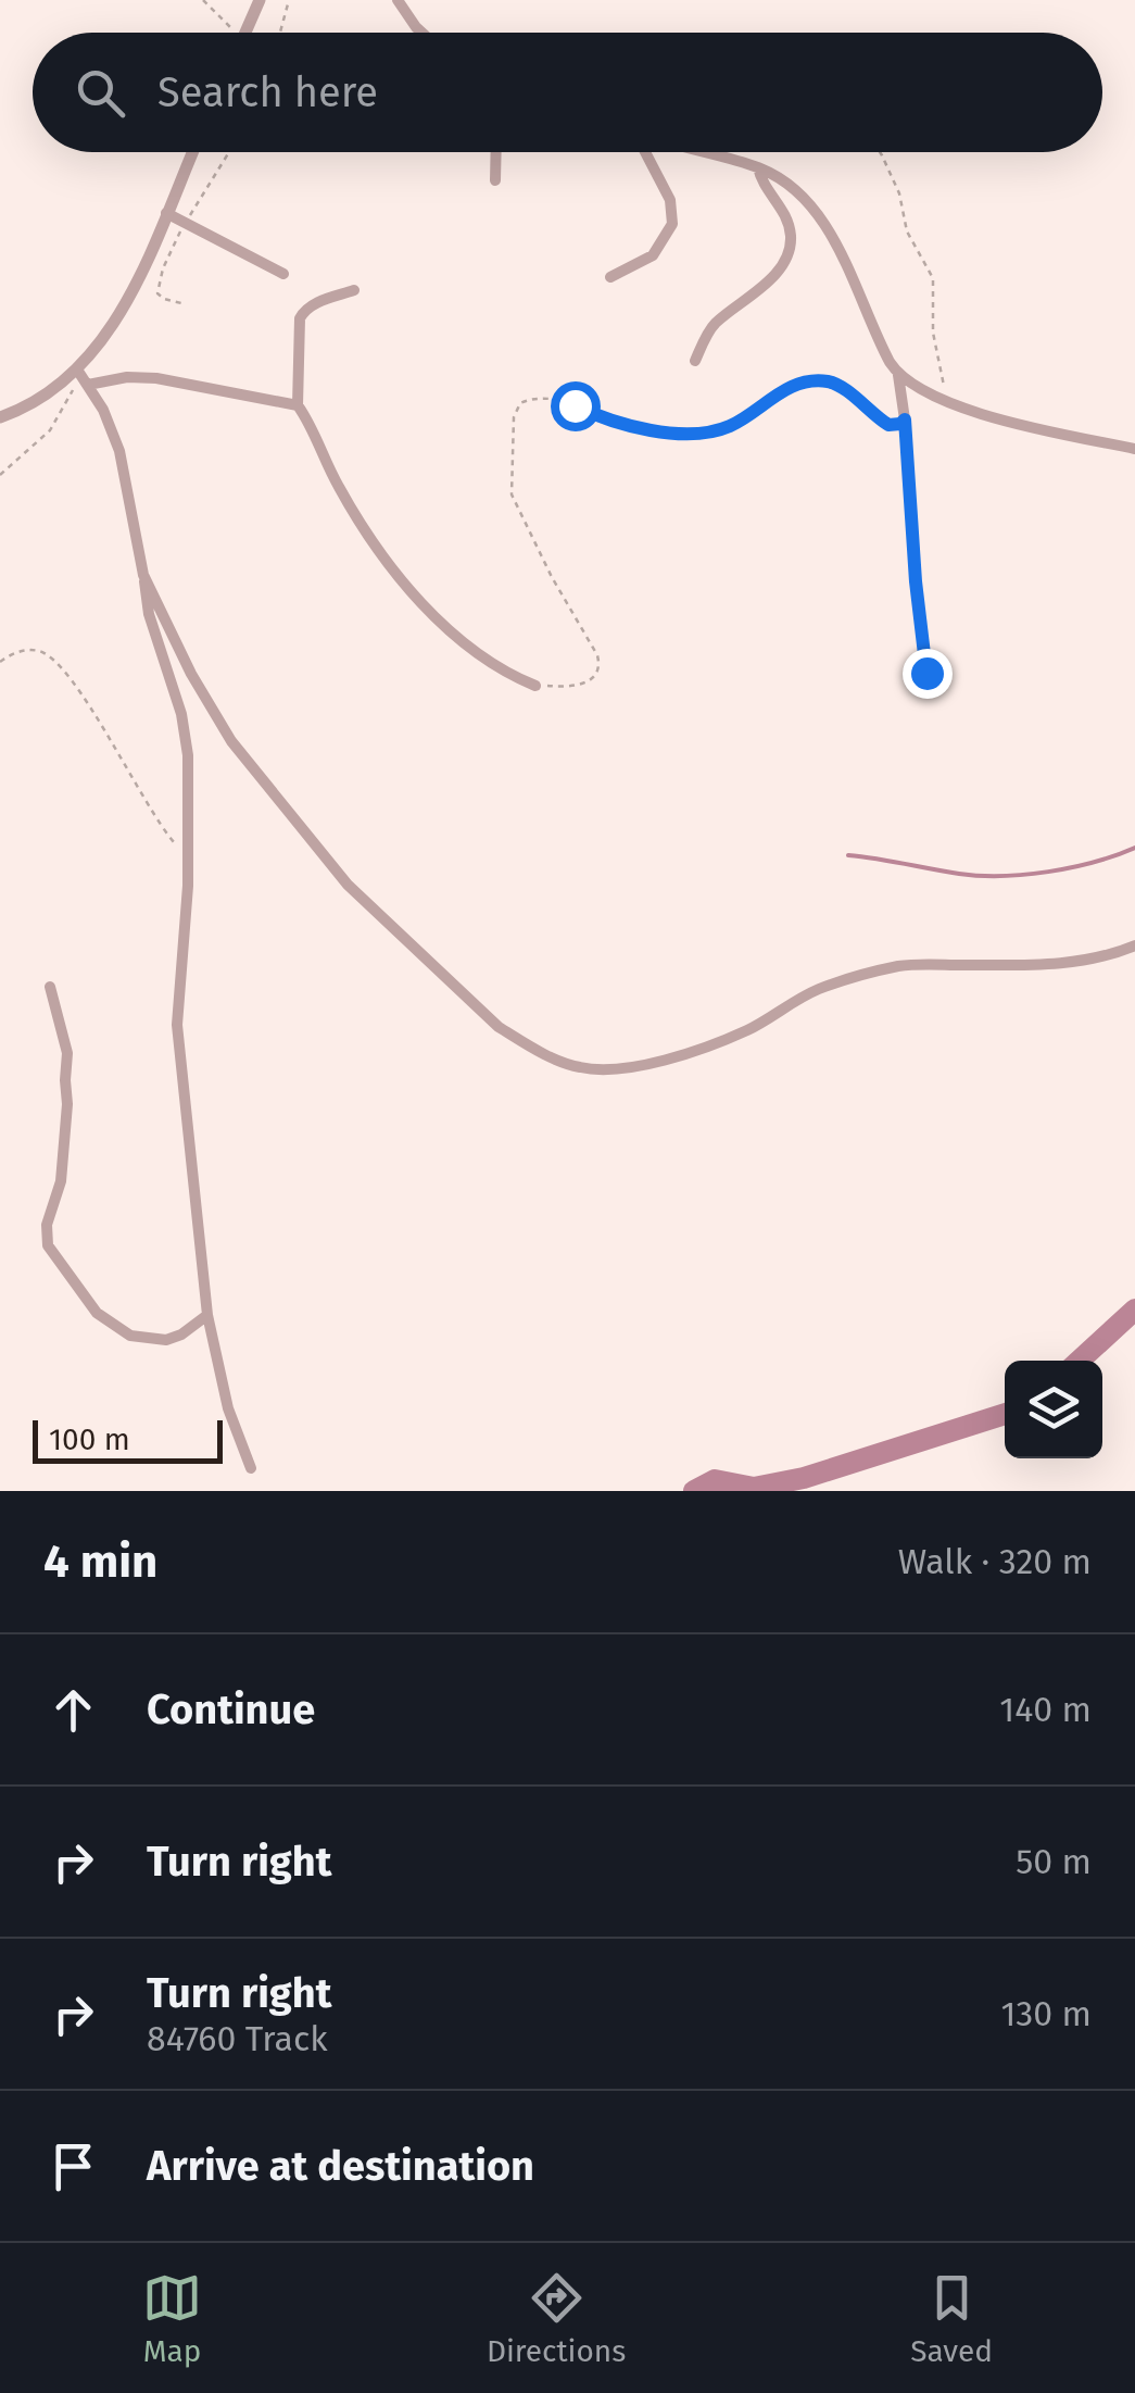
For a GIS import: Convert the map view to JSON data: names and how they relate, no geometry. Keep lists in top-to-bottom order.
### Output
{
  "scale_bar": "100 m",
  "page": {
    "search": "Search here",
    "scale": "100 m",
    "heading": ["4 min", "Walk · 320 m"],
    "list": [
      ["Continue", "140 m"],
      ["Turn right", "50 m"],
      ["Turn right", "84760 Track", "130 m"],
      "Arrive at destination"
    ],
    "nav": ["Map", "Directions", "Saved"]
  }
}
